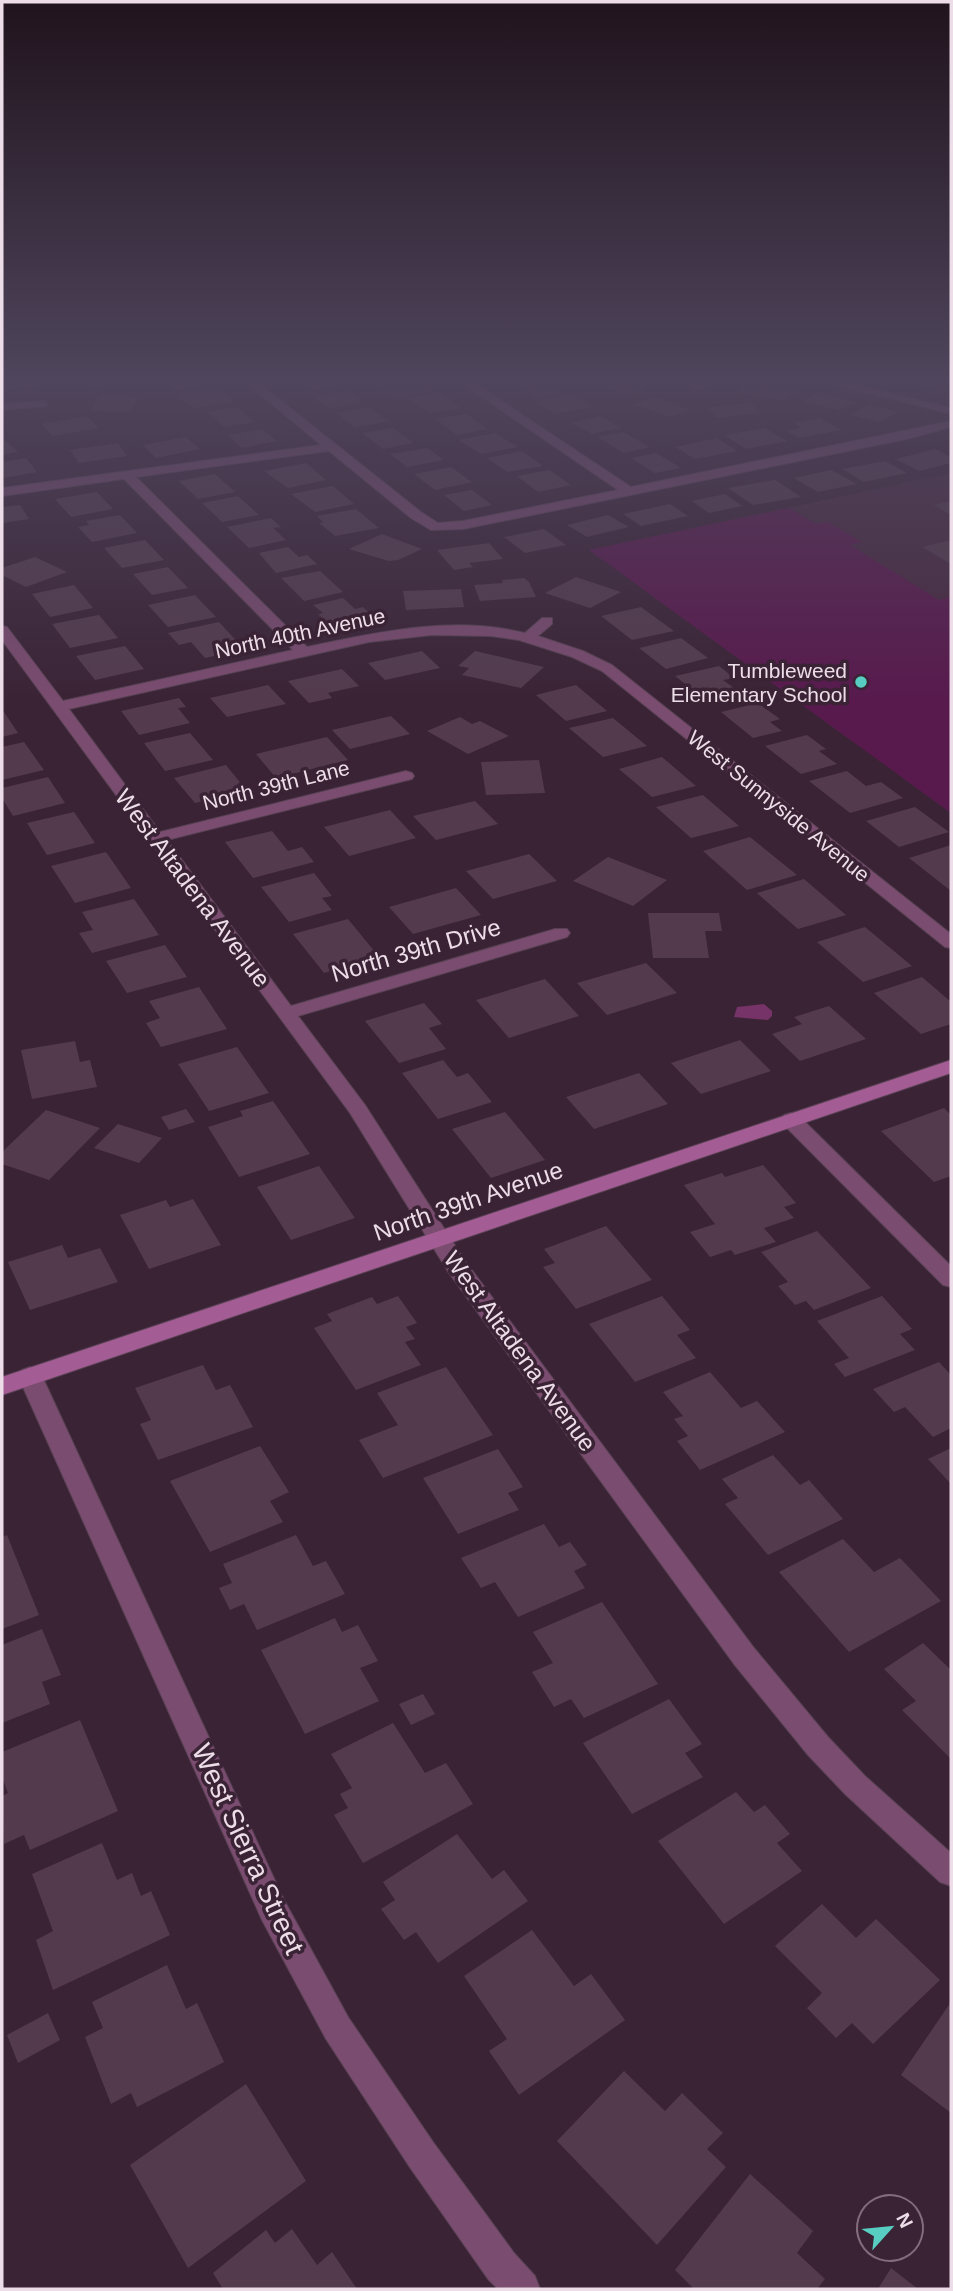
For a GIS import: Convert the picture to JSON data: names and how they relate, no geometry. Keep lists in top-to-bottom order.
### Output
{
  "streets": {
    "street": [
      "North 40th Avenue",
      "North 39th Lane",
      "West Sunnyside Avenue",
      "West Altadena Avenue",
      "North 39th Drive",
      "North 39th Avenue",
      "West Sierra Street"
    ]
  },
  "crossings": [
    ["North 40th Avenue", "West Sunnyside Avenue"],
    ["North 40th Avenue", "West Altadena Avenue"],
    ["North 39th Lane", "West Altadena Avenue"],
    ["West Altadena Avenue", "North 39th Drive"],
    ["West Altadena Avenue", "North 39th Avenue"],
    ["North 39th Avenue", "West Sierra Street"]
  ],
  "places": ["Tumbleweed Elementary School"],
  "north": "top right"
}
